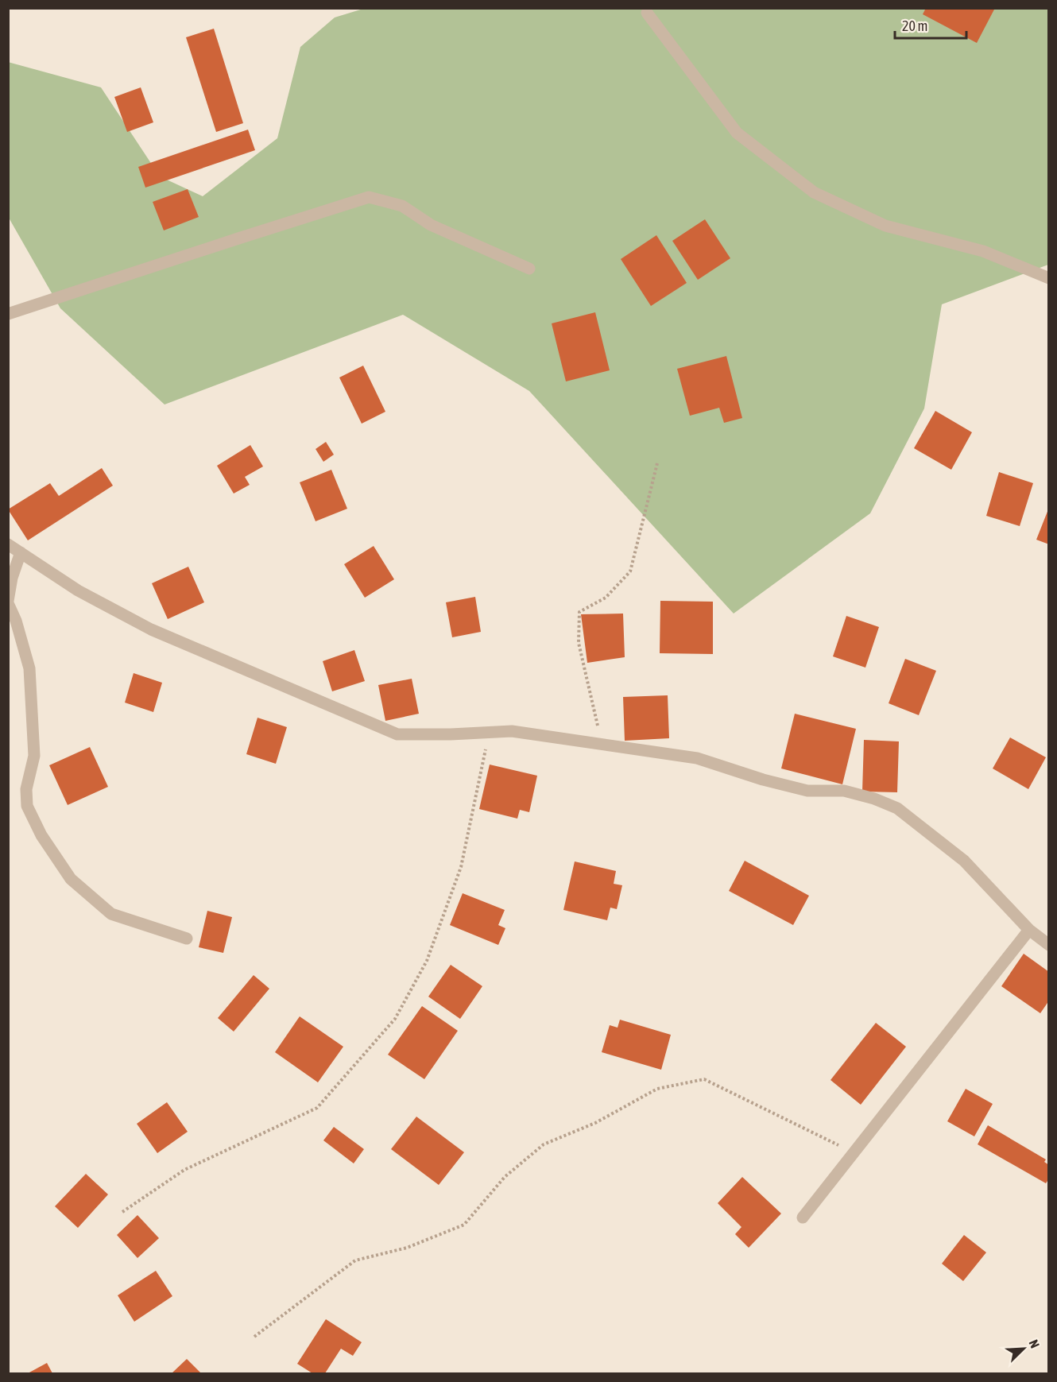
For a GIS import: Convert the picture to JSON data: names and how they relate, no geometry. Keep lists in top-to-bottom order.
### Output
{
  "scale_bar": "20 m",
  "north": "top right"
}
